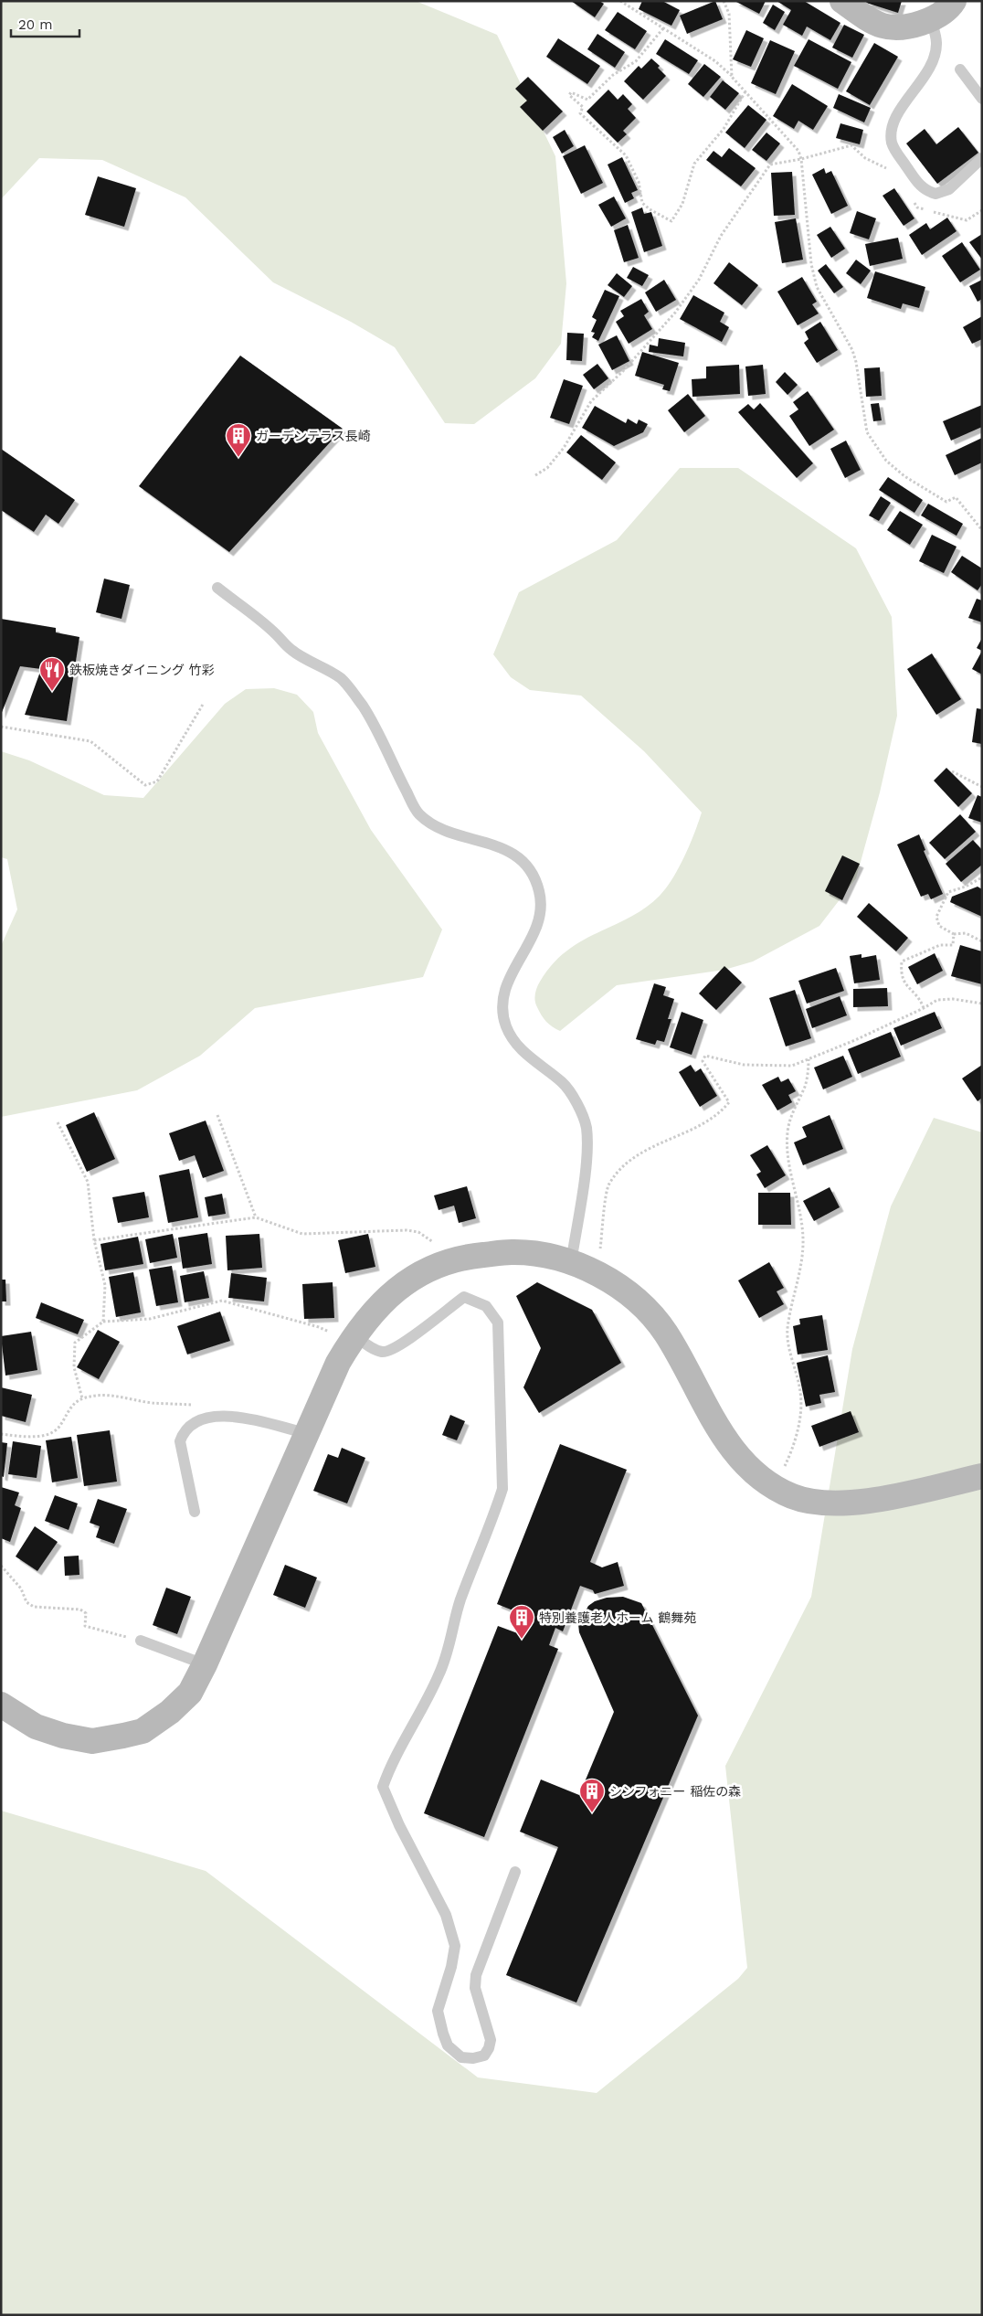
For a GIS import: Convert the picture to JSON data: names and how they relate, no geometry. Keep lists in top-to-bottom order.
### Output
{
  "places": {
    "building": ["ガーデンテラス長崎", "特別養護老人ホーム 鶴舞苑", "シンフォニー 稲佐の森"],
    "restaurant": ["鉄板焼きダイニング 竹彩"]
  },
  "scale_bar": "20 m"
}
